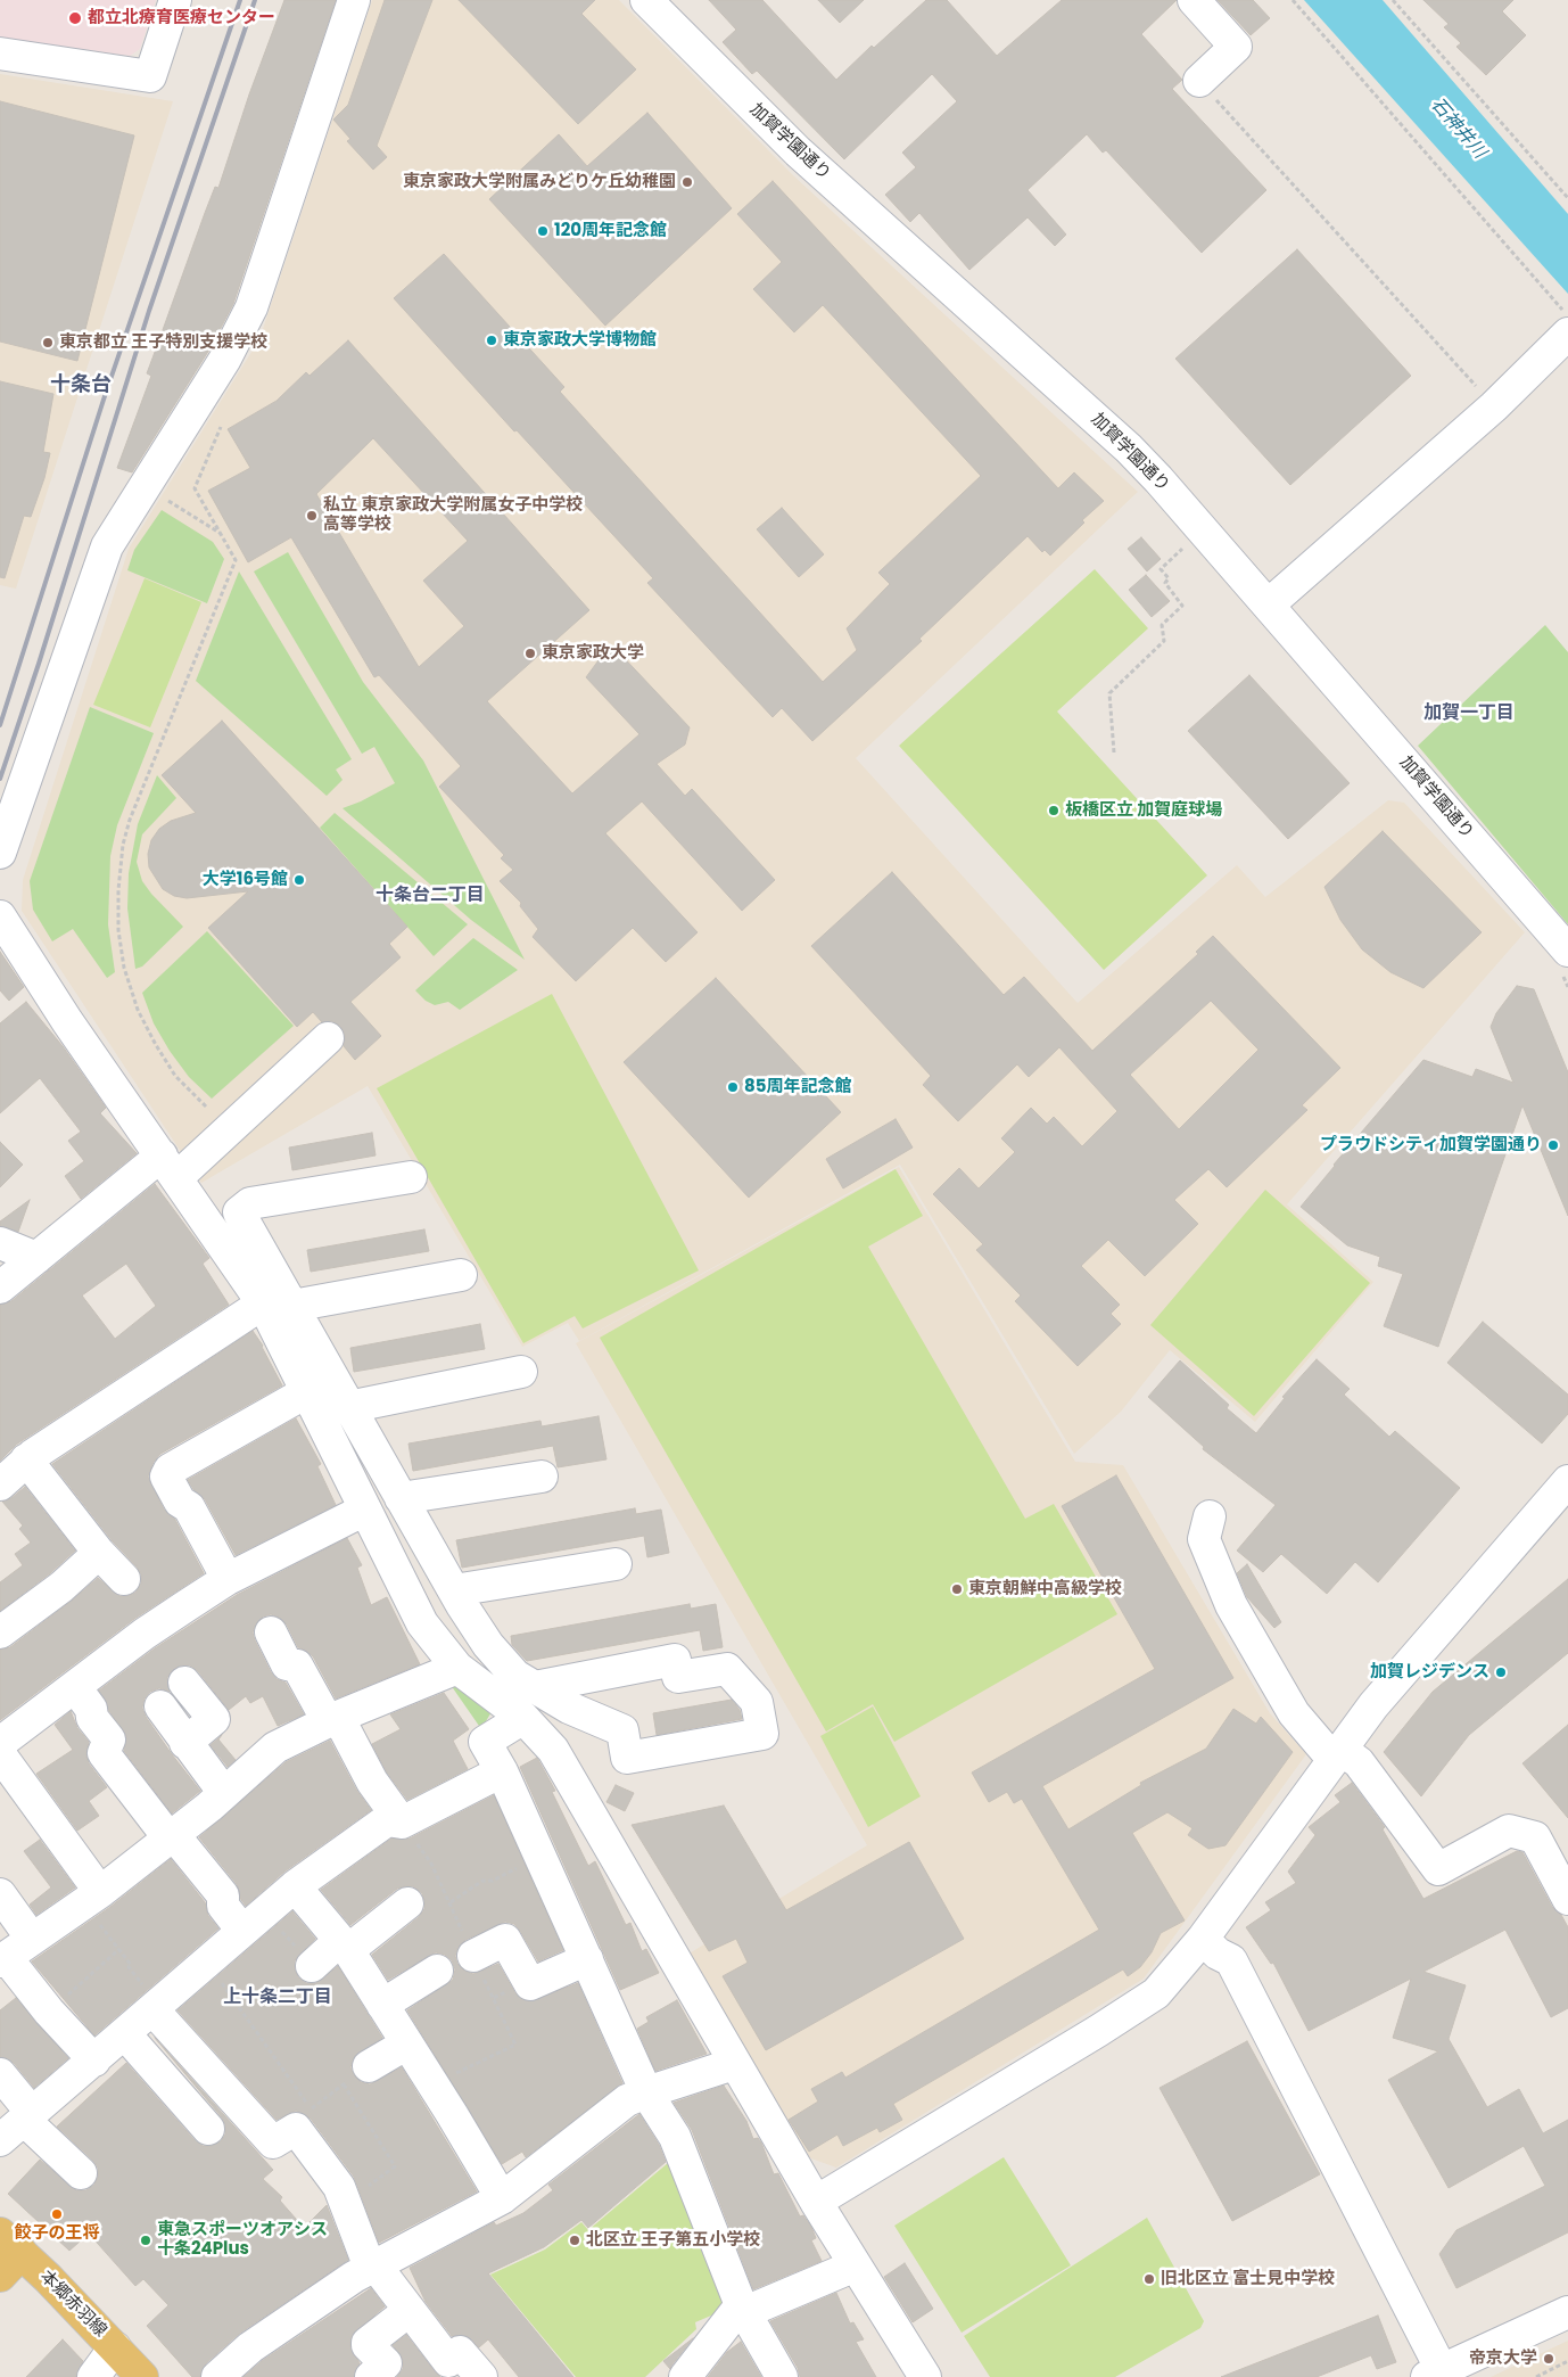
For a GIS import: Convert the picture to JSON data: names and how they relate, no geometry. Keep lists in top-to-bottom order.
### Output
{
  "streets": {
    "main road": ["本郷赤羽線"],
    "street": ["加賀学園通り"]
  },
  "districts": [
    "十条台",
    "加賀一丁目",
    "十条台二丁目",
    "上十条二丁目"
  ],
  "water": ["石神井川"],
  "places": [
    "都立北療育医療センター",
    "東京家政大学附属みどりケ丘幼稚園",
    "120周年記念館",
    "東京家政大学博物館",
    "東京都立 王子特別支援学校",
    "私立 東京家政大学附属女子中学校 高等学校",
    "東京家政大学",
    "板橋区立 加賀庭球場",
    "大学16号館",
    "85周年記念館",
    "プラウドシティ加賀学園通り",
    "東京朝鮮中高級学校",
    "加賀レジデンス",
    "餃子の王将",
    "東急スポーツオアシス 十条24Plus",
    "北区立 王子第五小学校",
    "旧北区立 富士見中学校",
    "帝京大学"
  ]
}
